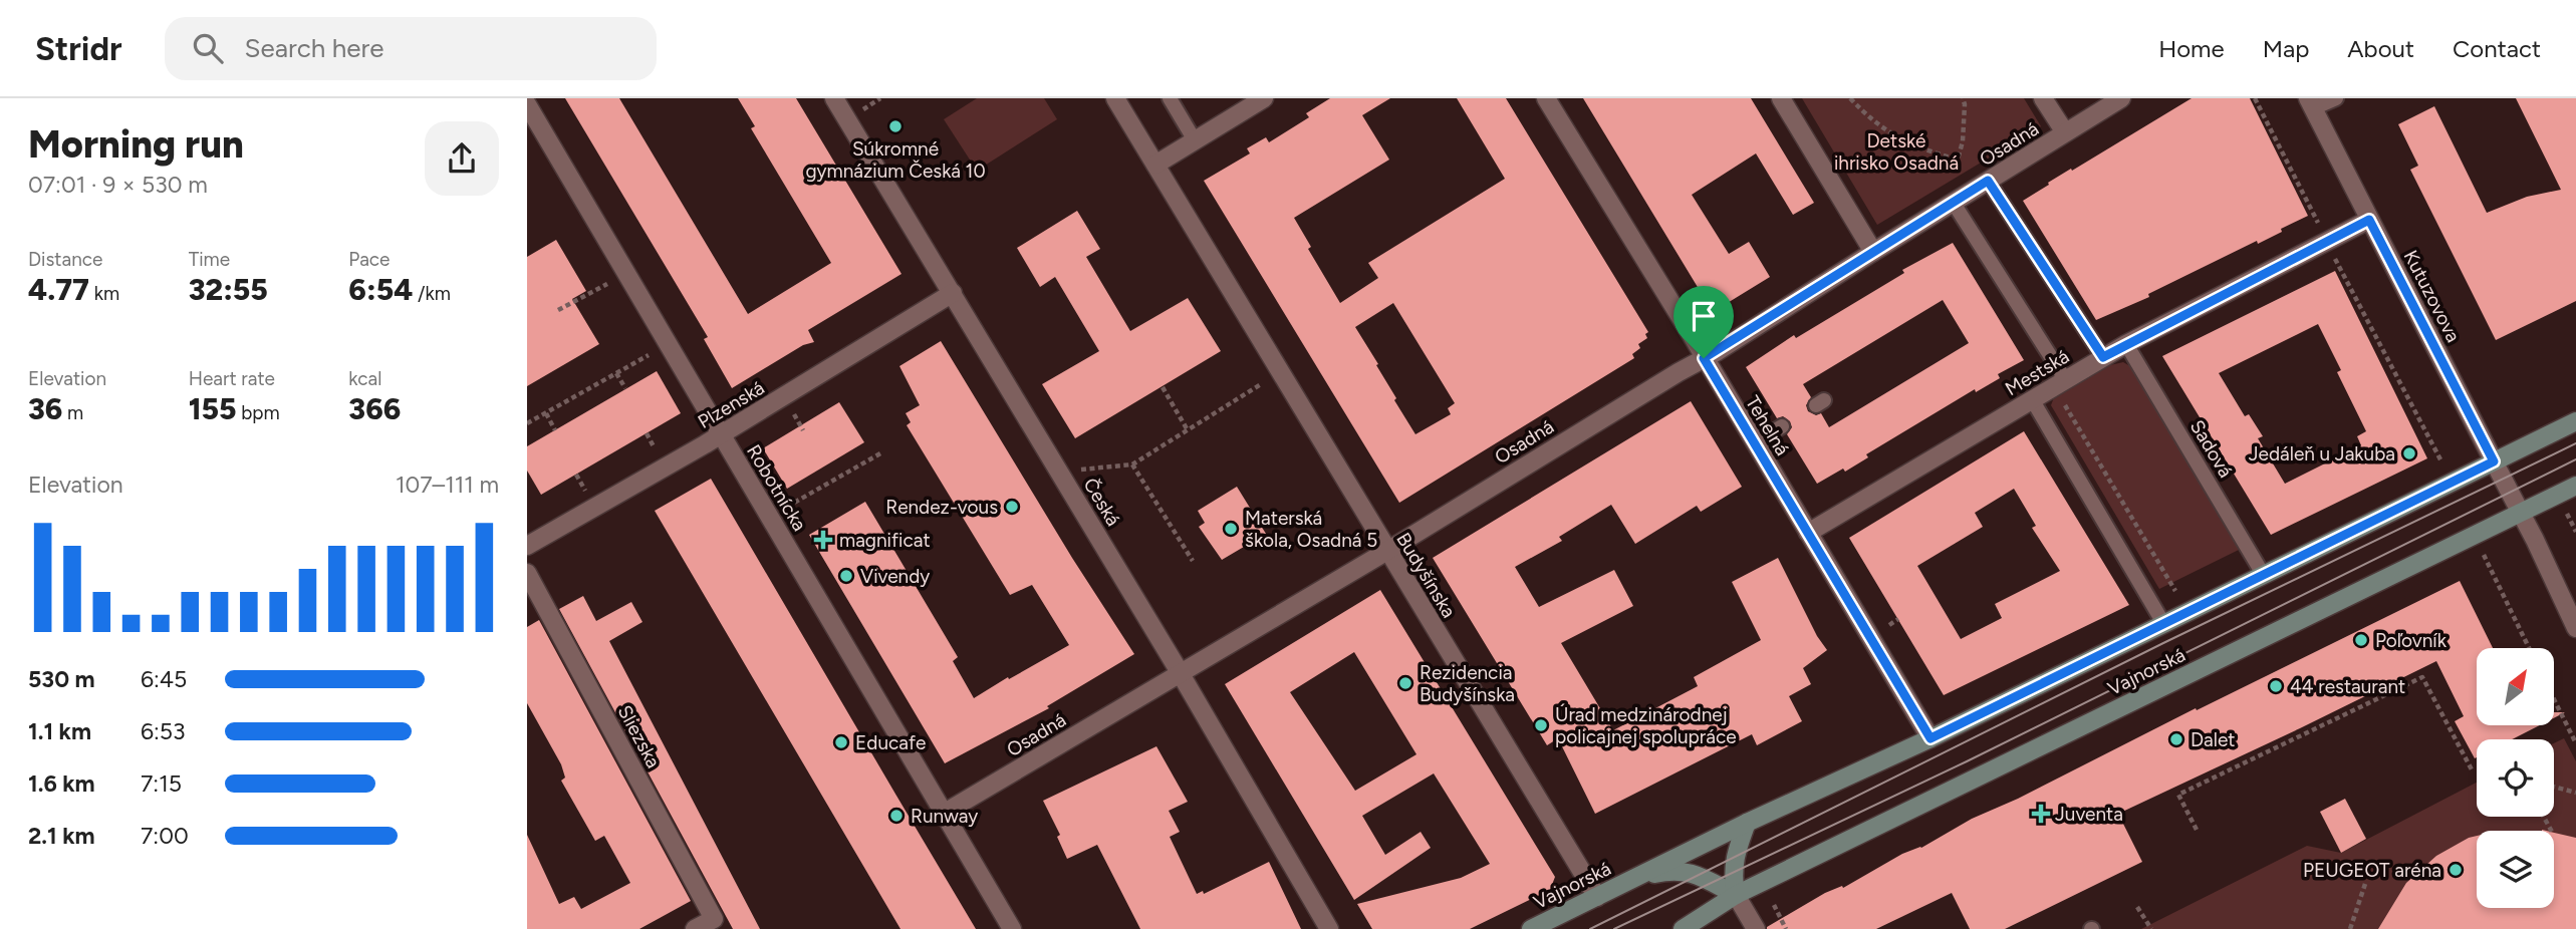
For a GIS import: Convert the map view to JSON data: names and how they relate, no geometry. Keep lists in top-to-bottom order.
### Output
{
  "streets": {
    "main road": ["Vajnorská"],
    "street": [
      "Osadná",
      "Kutuzovova",
      "Mestská",
      "Plzenská",
      "Tehelná",
      "Robotnícka",
      "Česká",
      "Budyšínska",
      "Sliezska"
    ],
    "lane": ["Sadová"]
  },
  "crossings": [
    ["Osadná", "Tehelná"],
    ["Osadná", "Robotnícka"],
    ["Osadná", "Česká"],
    ["Osadná", "Budyšínska"],
    ["Kutuzovova", "Mestská"],
    ["Kutuzovova", "Vajnorská"],
    ["Mestská", "Tehelná"],
    ["Mestská", "Sadová"],
    ["Plzenská", "Robotnícka"],
    ["Plzenská", "Česká"],
    ["Tehelná", "Vajnorská"],
    ["Sadová", "Vajnorská"],
    ["Budyšínska", "Vajnorská"]
  ],
  "parks": ["Detské ihrisko Osadná"],
  "places": {
    "other": [
      "Súkromné gymnázium Česká 10",
      "Jedáleň u Jakuba",
      "Rendez-vous",
      "Materská škola, Osadná 5",
      "Vivendy",
      "Poľovník",
      "Rezidencia Budyšínska",
      "44 restaurant",
      "Úrad medzinárodnej policajnej spolupráce",
      "Dalet",
      "Educafe",
      "Runway",
      "PEUGEOT aréna"
    ],
    "health": ["magnificat", "Juventa"]
  },
  "north": "top right",
  "page": {
    "header": "Stridr",
    "search": "Search here",
    "nav": [
      "Home",
      "Map",
      "About",
      "Contact"
    ],
    "heading": ["Morning run", "07:01 · 9 × 530 m"],
    "stats": [
      ["Distance", "4.77 km"],
      ["Time", "32:55"],
      ["Pace", "6:54 /km"],
      ["Elevation", "36 m"],
      ["Heart rate", "155 bpm"],
      ["kcal", "366"]
    ],
    "chart": ["Elevation", "107–111 m"],
    "list": [
      {
        "name": "530 m",
        "note": "6:45"
      },
      {
        "name": "1.1 km",
        "note": "6:53"
      },
      {
        "name": "1.6 km",
        "note": "7:15"
      },
      {
        "name": "2.1 km",
        "note": "7:00"
      }
    ]
  }
}
